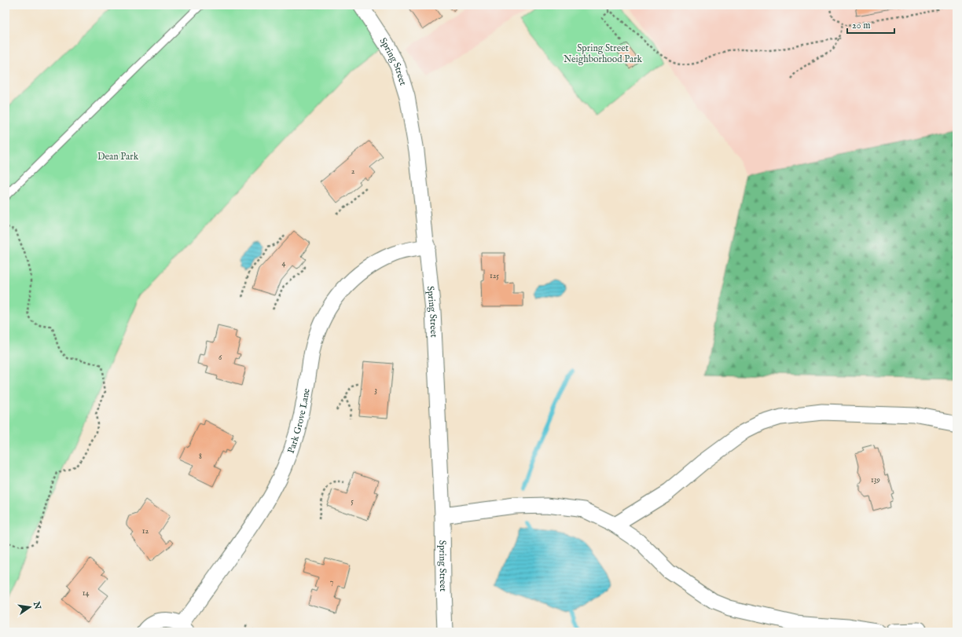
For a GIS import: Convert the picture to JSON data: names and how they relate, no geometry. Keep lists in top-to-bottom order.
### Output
{
  "streets": {
    "street": ["Spring Street", "Park Grove Lane"]
  },
  "crossings": [
    ["Spring Street", "Park Grove Lane"]
  ],
  "parks": ["Spring Street Neighborhood Park", "Dean Park"],
  "house_numbers": [
    "2",
    "4",
    "125",
    "6",
    "3",
    "8",
    "139",
    "5",
    "12",
    "7",
    "14"
  ],
  "scale_bar": "20 m",
  "north": "right"
}
